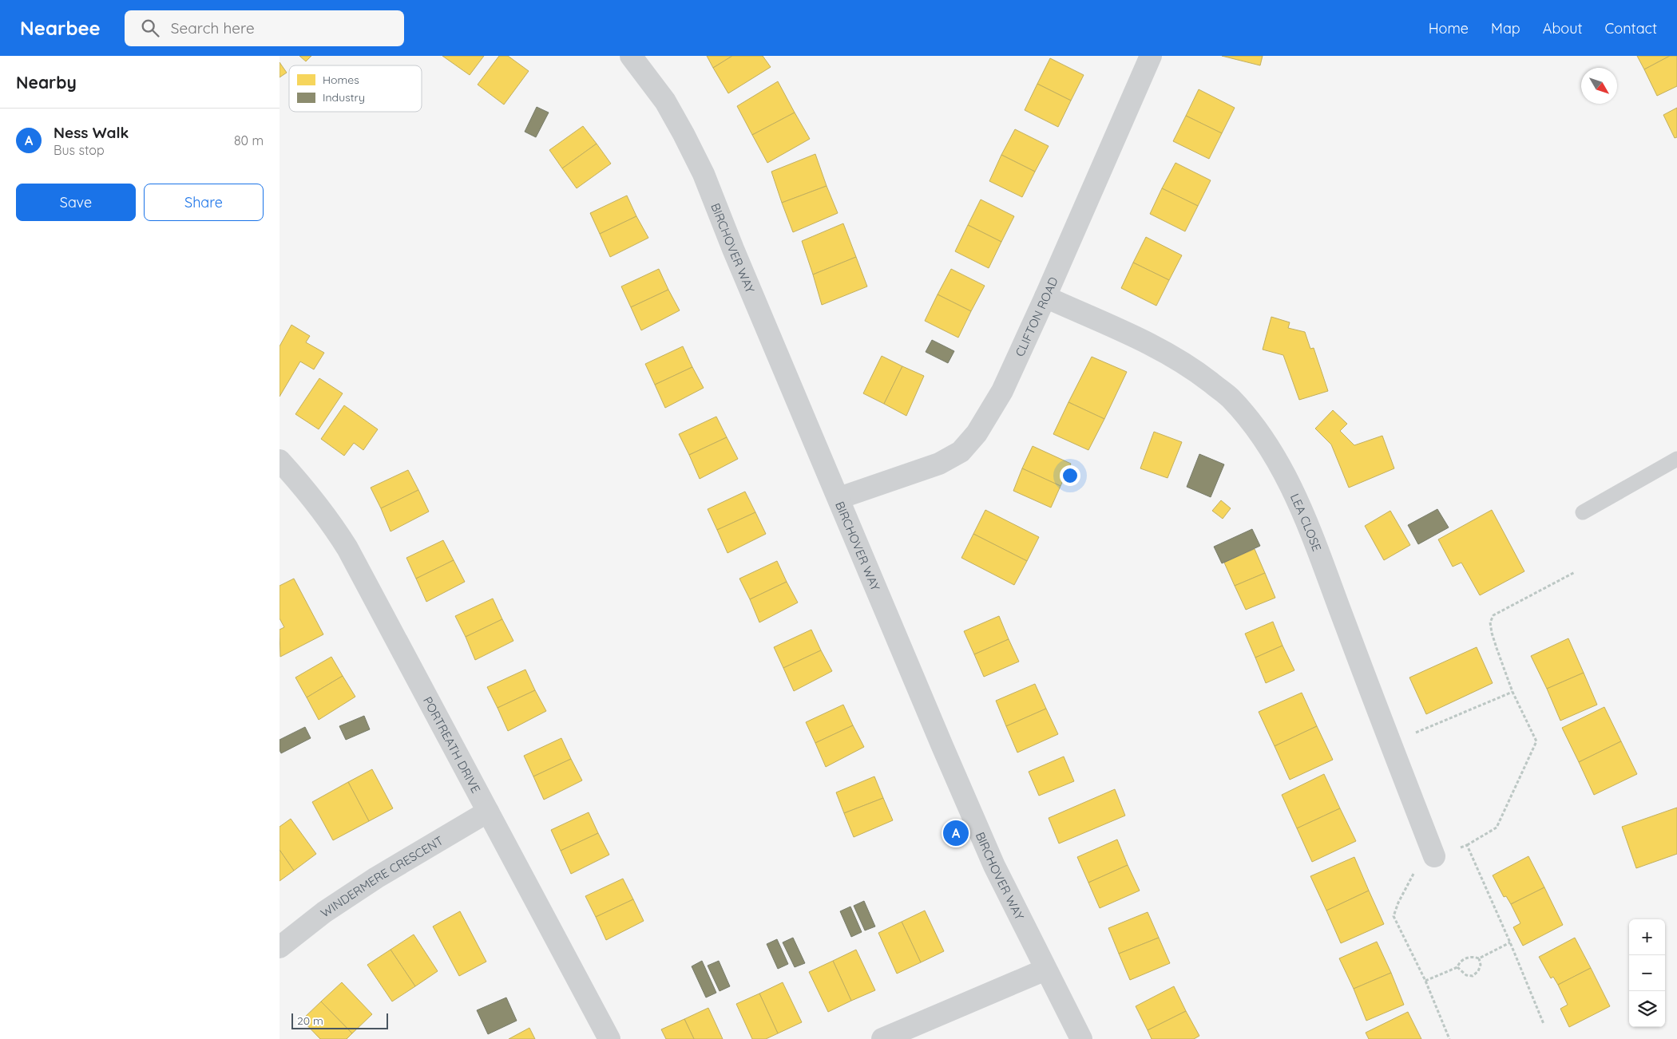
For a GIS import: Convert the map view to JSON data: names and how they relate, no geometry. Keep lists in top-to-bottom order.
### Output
{
  "streets": {
    "street": [
      "BIRCHOVER WAY",
      "CLIFTON ROAD",
      "LEA CLOSE",
      "PORTREATH DRIVE",
      "WINDERMERE CRESCENT"
    ]
  },
  "crossings": [
    ["BIRCHOVER WAY", "CLIFTON ROAD"],
    ["CLIFTON ROAD", "LEA CLOSE"],
    ["PORTREATH DRIVE", "WINDERMERE CRESCENT"]
  ],
  "legend": ["Homes", "Industry"],
  "scale_bar": "20 m",
  "north": "bottom right",
  "page": {
    "header": "Nearbee",
    "search": "Search here",
    "nav": [
      "Home",
      "Map",
      "About",
      "Contact"
    ],
    "heading": "Nearby",
    "list": [
      {
        "mark": "A",
        "name": "Ness Walk",
        "note": "Bus stop",
        "value": "80 m"
      }
    ],
    "buttons": ["Save", "Share"],
    "pins": "A",
    "map_buttons": ["+", "−"],
    "scale": "20 m"
  }
}
